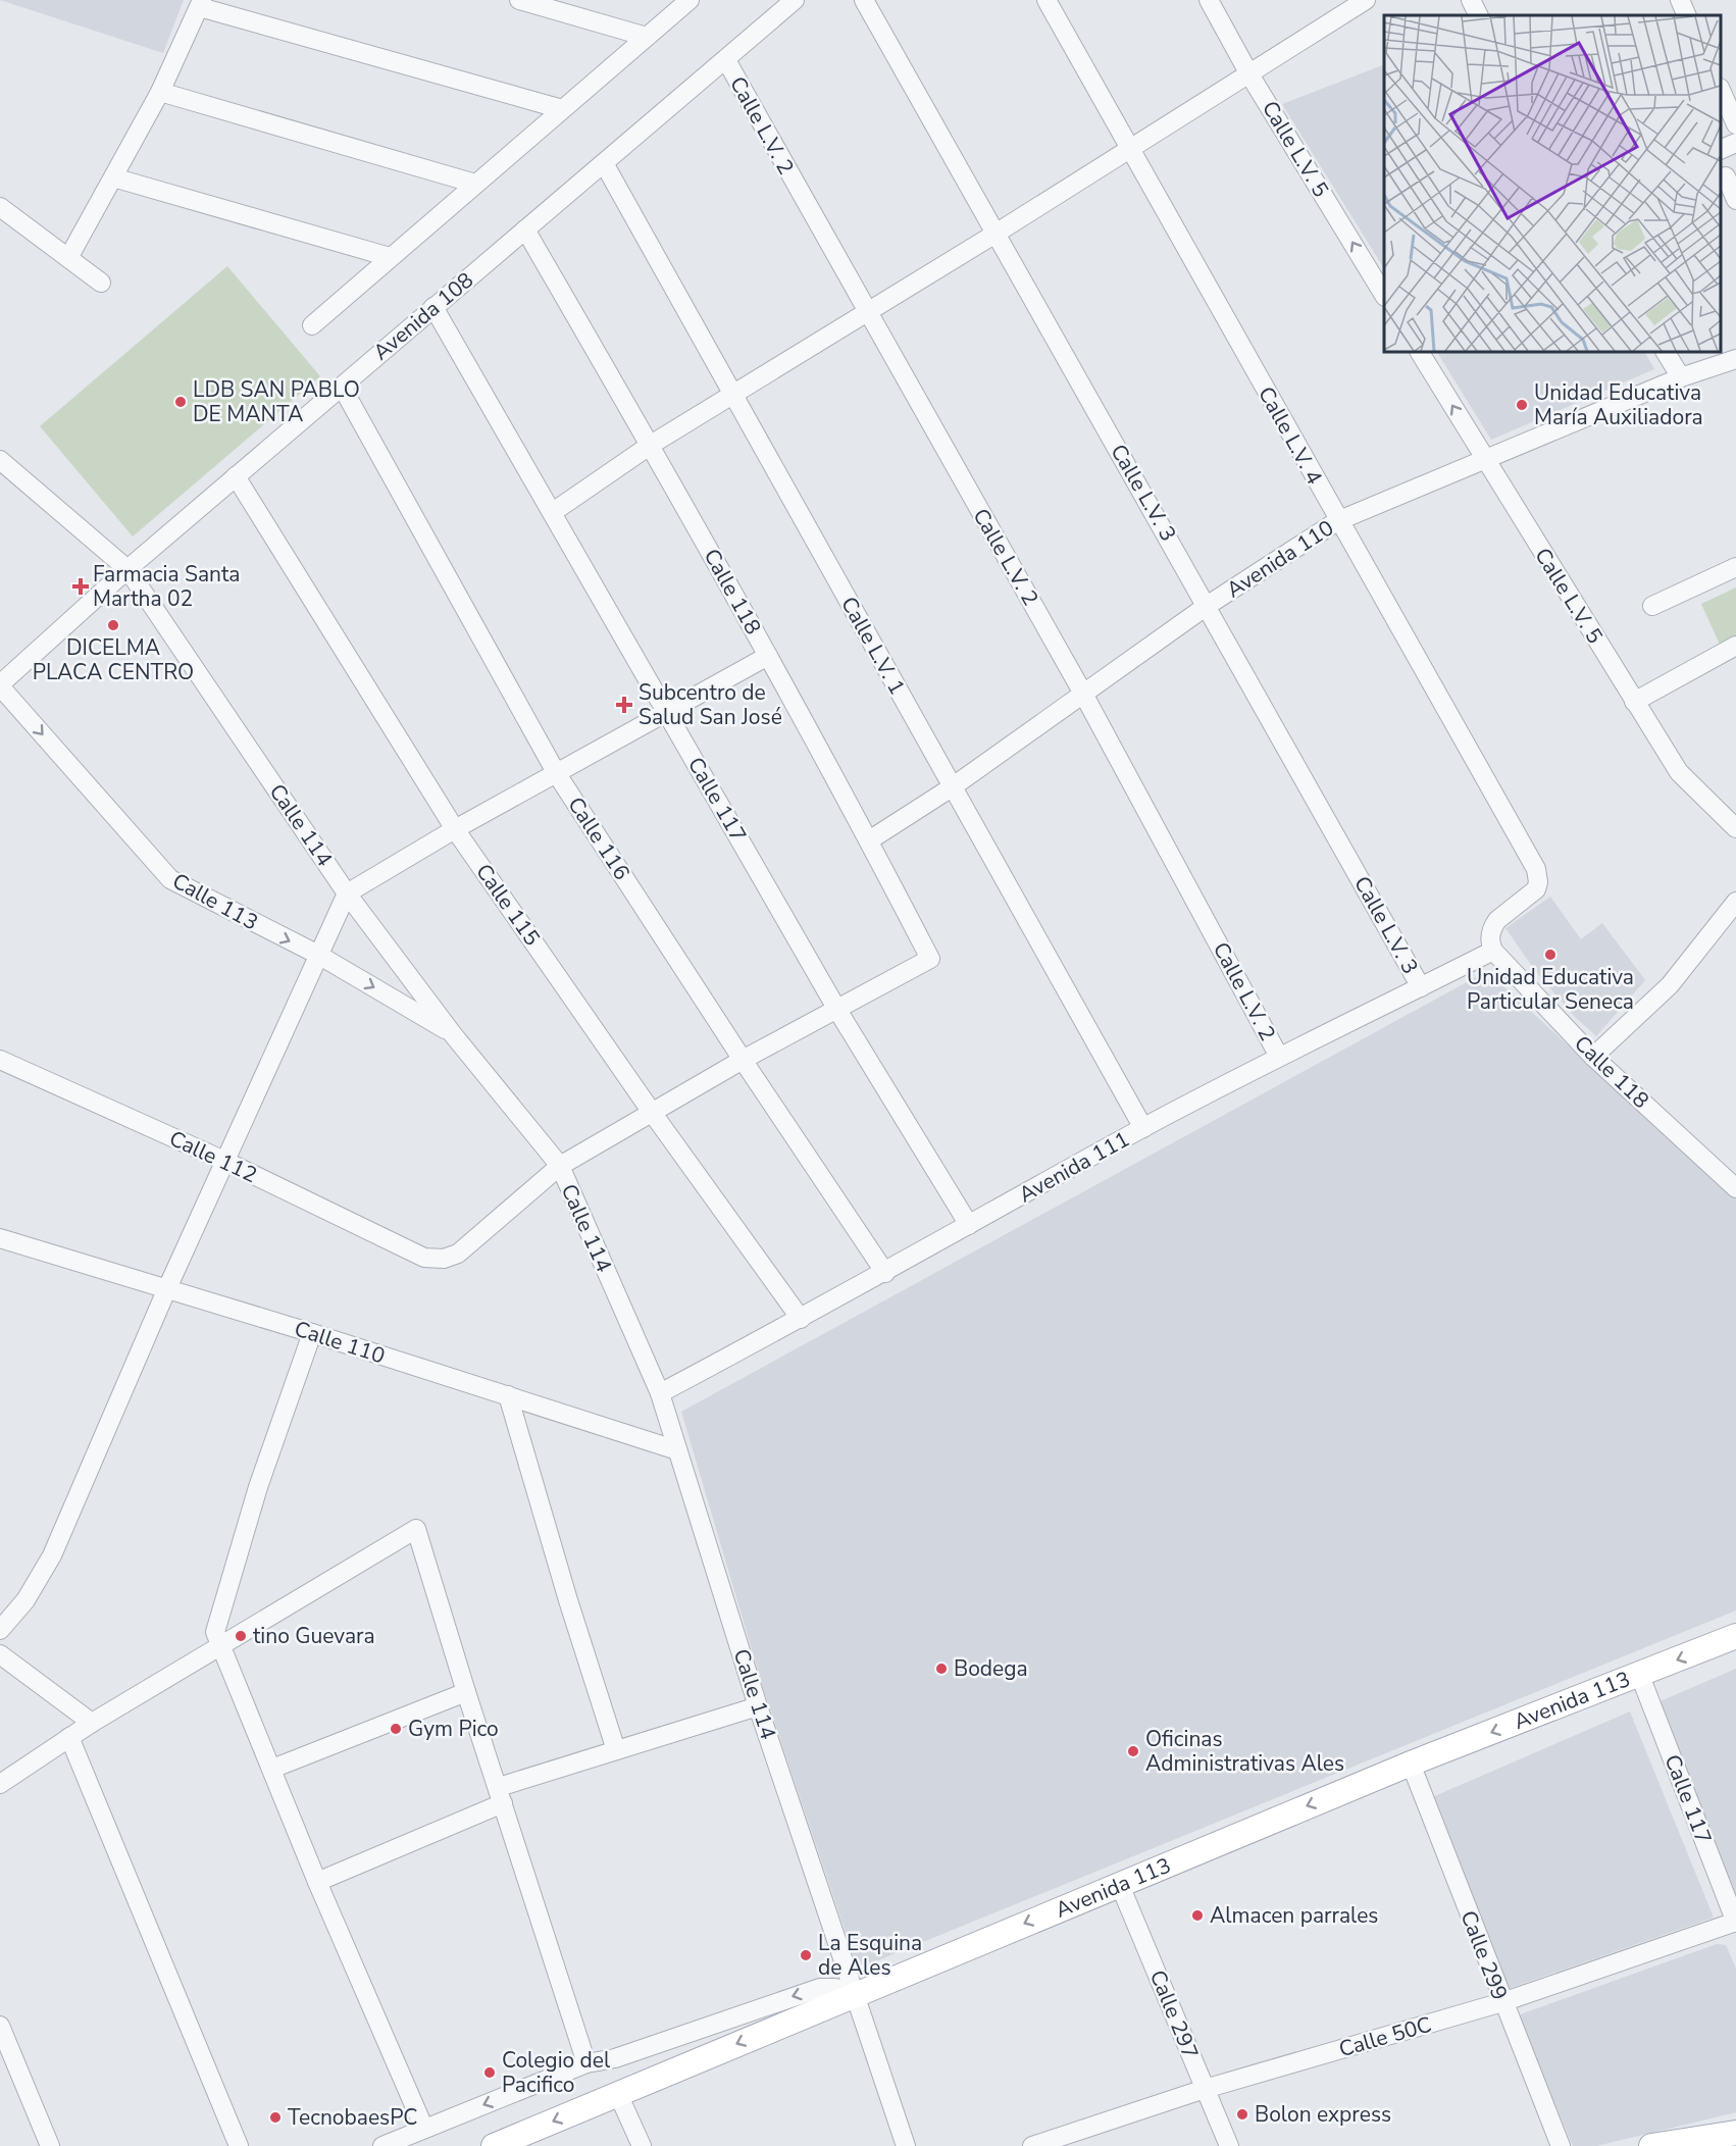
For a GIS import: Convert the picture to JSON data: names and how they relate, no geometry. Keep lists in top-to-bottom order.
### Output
{
  "streets": {
    "main road": ["Avenida 113"],
    "street": [
      "Calle L.V. 2",
      "Calle L.V. 5",
      "Avenida 108",
      "Calle L.V. 4",
      "Calle L.V. 3",
      "Avenida 110",
      "Calle 118",
      "Calle L.V. 1",
      "Calle 117",
      "Calle 114",
      "Calle 116",
      "Calle 113",
      "Calle 115",
      "Calle 112",
      "Avenida 111",
      "Calle 110",
      "Calle 299",
      "Calle 297",
      "Calle 50C"
    ]
  },
  "crossings": [
    ["Calle L.V. 2", "Avenida 108"],
    ["Calle L.V. 2", "Avenida 110"],
    ["Calle L.V. 2", "Avenida 111"],
    ["Calle L.V. 5", "Avenida 110"],
    ["Avenida 108", "Calle 118"],
    ["Avenida 108", "Calle L.V. 1"],
    ["Avenida 108", "Calle 117"],
    ["Avenida 108", "Calle 114"],
    ["Avenida 108", "Calle 116"],
    ["Avenida 108", "Calle 113"],
    ["Avenida 108", "Calle 115"],
    ["Calle L.V. 4", "Avenida 110"],
    ["Calle L.V. 4", "Calle 118"],
    ["Calle L.V. 4", "Avenida 111"],
    ["Calle L.V. 3", "Avenida 110"],
    ["Calle L.V. 3", "Avenida 111"],
    ["Avenida 110", "Calle 118"],
    ["Avenida 110", "Calle L.V. 1"],
    ["Calle 118", "Calle 117"],
    ["Calle 118", "Avenida 111"],
    ["Calle L.V. 1", "Avenida 111"],
    ["Calle 117", "Avenida 111"],
    ["Calle 117", "Avenida 113"],
    ["Calle 117", "Calle 50C"],
    ["Calle 114", "Calle 113"],
    ["Calle 114", "Calle 112"],
    ["Calle 114", "Avenida 111"],
    ["Calle 114", "Calle 110"],
    ["Calle 114", "Avenida 113"],
    ["Calle 116", "Avenida 111"],
    ["Calle 115", "Avenida 111"],
    ["Avenida 113", "Calle 299"],
    ["Avenida 113", "Calle 297"],
    ["Calle 299", "Calle 50C"],
    ["Calle 297", "Calle 50C"]
  ],
  "one_way": ["Calle L.V. 5", "Calle 113", "Avenida 113"],
  "places": {
    "other": [
      "LDB SAN PABLO DE MANTA",
      "Unidad Educativa María Auxiliadora",
      "DICELMA PLACA CENTRO",
      "Unidad Educativa Particular Seneca",
      "tino Guevara",
      "Bodega",
      "Gym Pico",
      "Oficinas Administrativas Ales",
      "Almacen parrales",
      "La Esquina de Ales",
      "Colegio del Pacifico",
      "Bolon express",
      "TecnobaesPC"
    ],
    "health": ["Farmacia Santa Martha 02", "Subcentro de Salud San José"]
  }
}
